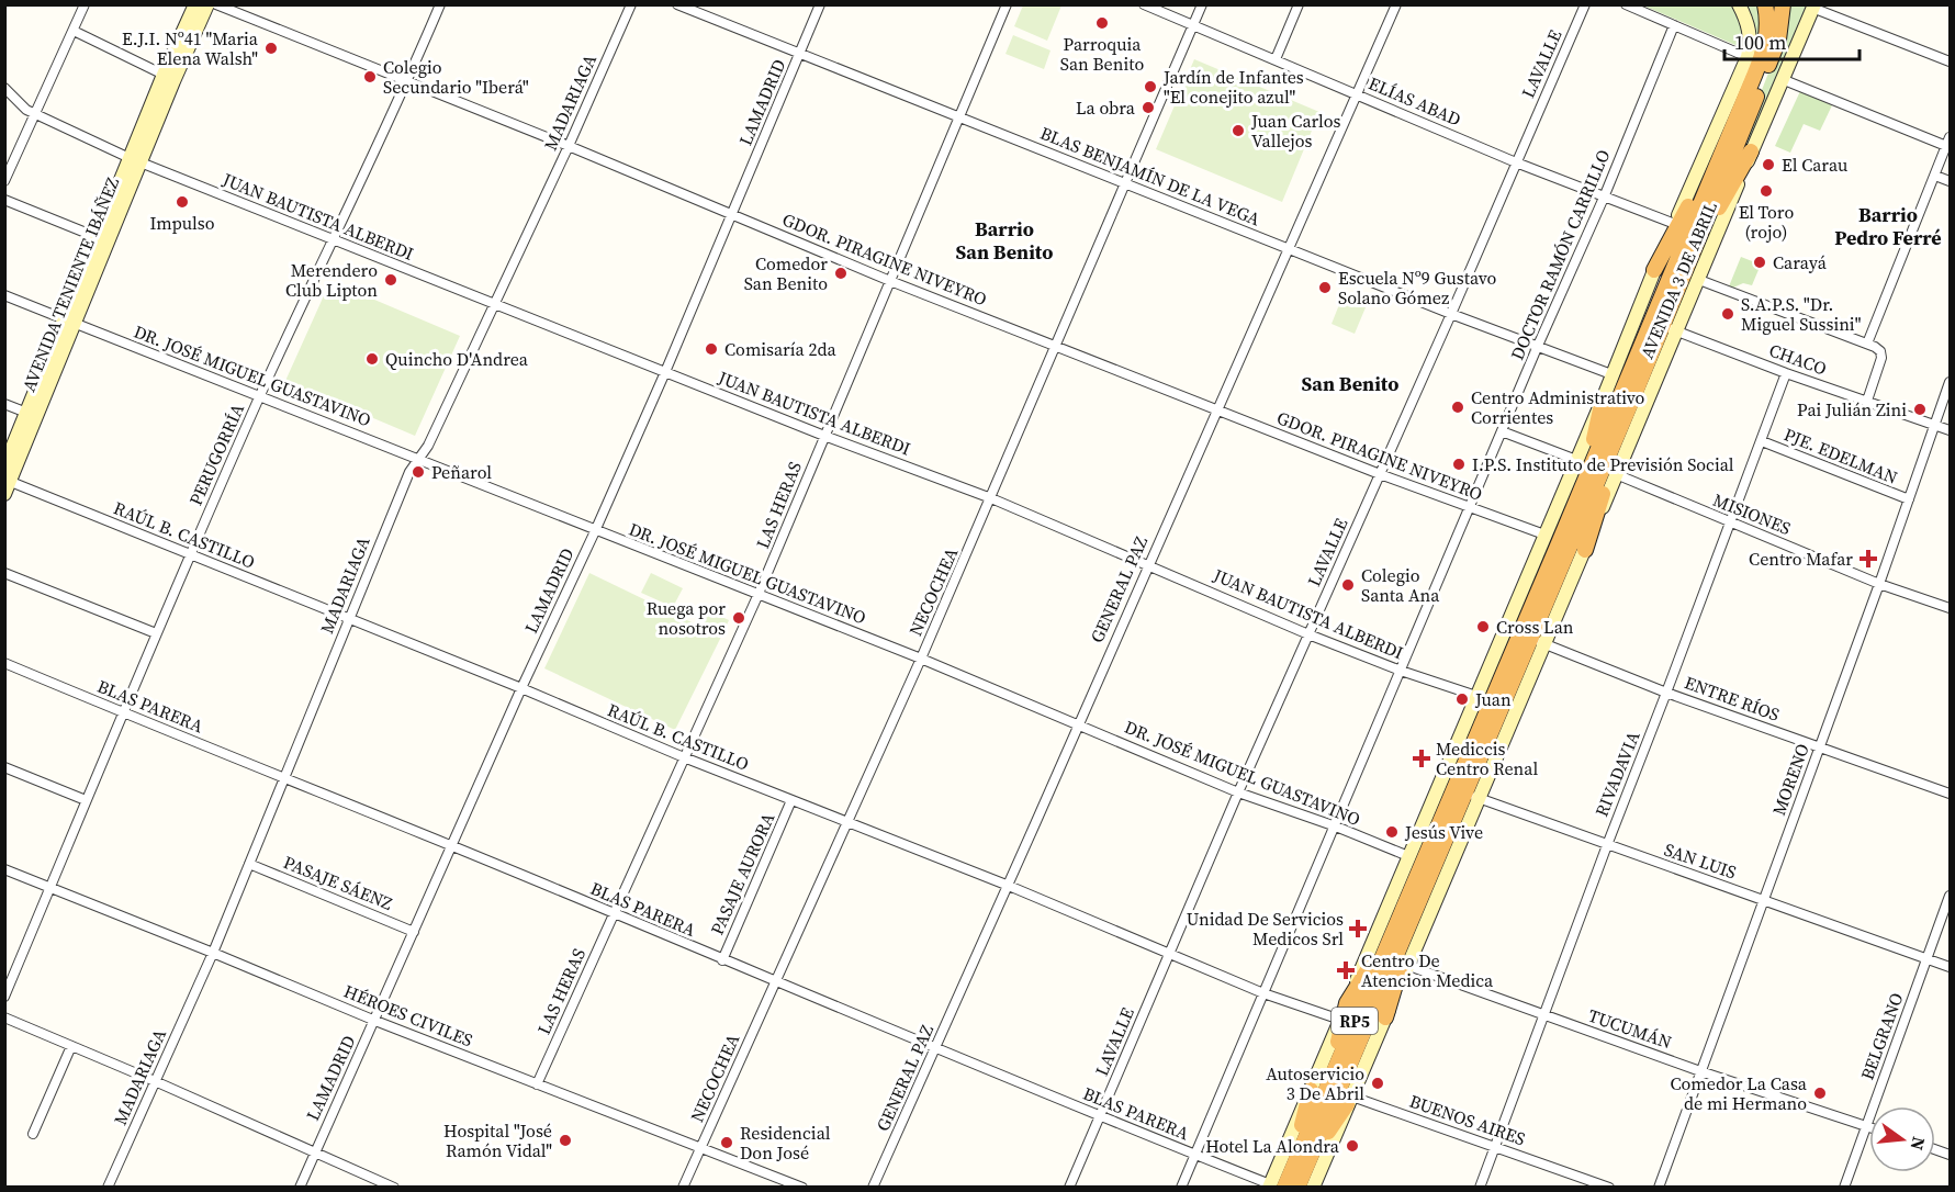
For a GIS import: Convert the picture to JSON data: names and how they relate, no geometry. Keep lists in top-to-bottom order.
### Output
{
  "streets": {
    "highway": ["AVENIDA 3 DE ABRIL"],
    "main road": ["AVENIDA TENIENTE IBÁÑEZ"],
    "street": [
      "LAVALLE",
      "ELÍAS ABAD",
      "MADARIAGA",
      "LAMADRID",
      "BLAS BENJAMÍN DE LA VEGA",
      "JUAN BAUTISTA ALBERDI",
      "DOCTOR RAMÓN CARRILLO",
      "GDOR. PIRAGINE NIVEYRO",
      "CHACO",
      "DR. JOSÉ MIGUEL GUASTAVINO",
      "PERUGORRÍA",
      "PJE. EDELMAN",
      "LAS HERAS",
      "MISIONES",
      "RAÚL B. CASTILLO",
      "GENERAL PAZ",
      "NECOCHEA",
      "ENTRE RÍOS",
      "BLAS PARERA",
      "RIVADAVIA",
      "MORENO",
      "SAN LUIS",
      "PASAJE AURORA",
      "PASAJE SÁENZ",
      "HÉROES CIVILES",
      "TUCUMÁN",
      "BELGRANO",
      "BUENOS AIRES"
    ]
  },
  "crossings": [
    ["LAVALLE", "ELÍAS ABAD"],
    ["LAVALLE", "BLAS BENJAMÍN DE LA VEGA"],
    ["LAVALLE", "JUAN BAUTISTA ALBERDI"],
    ["LAVALLE", "GDOR. PIRAGINE NIVEYRO"],
    ["LAVALLE", "DR. JOSÉ MIGUEL GUASTAVINO"],
    ["LAVALLE", "RAÚL B. CASTILLO"],
    ["LAVALLE", "BLAS PARERA"],
    ["ELÍAS ABAD", "DOCTOR RAMÓN CARRILLO"],
    ["ELÍAS ABAD", "AVENIDA 3 DE ABRIL"],
    ["ELÍAS ABAD", "GENERAL PAZ"],
    ["ELÍAS ABAD", "NECOCHEA"],
    ["MADARIAGA", "JUAN BAUTISTA ALBERDI"],
    ["MADARIAGA", "GDOR. PIRAGINE NIVEYRO"],
    ["MADARIAGA", "DR. JOSÉ MIGUEL GUASTAVINO"],
    ["MADARIAGA", "RAÚL B. CASTILLO"],
    ["MADARIAGA", "BLAS PARERA"],
    ["MADARIAGA", "PASAJE SÁENZ"],
    ["MADARIAGA", "HÉROES CIVILES"],
    ["LAMADRID", "BLAS BENJAMÍN DE LA VEGA"],
    ["LAMADRID", "JUAN BAUTISTA ALBERDI"],
    ["LAMADRID", "GDOR. PIRAGINE NIVEYRO"],
    ["LAMADRID", "DR. JOSÉ MIGUEL GUASTAVINO"],
    ["LAMADRID", "RAÚL B. CASTILLO"],
    ["LAMADRID", "BLAS PARERA"],
    ["LAMADRID", "PASAJE SÁENZ"],
    ["LAMADRID", "HÉROES CIVILES"],
    ["BLAS BENJAMÍN DE LA VEGA", "DOCTOR RAMÓN CARRILLO"],
    ["BLAS BENJAMÍN DE LA VEGA", "AVENIDA 3 DE ABRIL"],
    ["BLAS BENJAMÍN DE LA VEGA", "LAS HERAS"],
    ["BLAS BENJAMÍN DE LA VEGA", "GENERAL PAZ"],
    ["BLAS BENJAMÍN DE LA VEGA", "NECOCHEA"],
    ["JUAN BAUTISTA ALBERDI", "DOCTOR RAMÓN CARRILLO"],
    ["JUAN BAUTISTA ALBERDI", "AVENIDA 3 DE ABRIL"],
    ["JUAN BAUTISTA ALBERDI", "AVENIDA TENIENTE IBÁÑEZ"],
    ["JUAN BAUTISTA ALBERDI", "PERUGORRÍA"],
    ["JUAN BAUTISTA ALBERDI", "LAS HERAS"],
    ["JUAN BAUTISTA ALBERDI", "GENERAL PAZ"],
    ["JUAN BAUTISTA ALBERDI", "NECOCHEA"],
    ["DOCTOR RAMÓN CARRILLO", "GDOR. PIRAGINE NIVEYRO"],
    ["DOCTOR RAMÓN CARRILLO", "DR. JOSÉ MIGUEL GUASTAVINO"],
    ["DOCTOR RAMÓN CARRILLO", "RAÚL B. CASTILLO"],
    ["DOCTOR RAMÓN CARRILLO", "BLAS PARERA"],
    ["GDOR. PIRAGINE NIVEYRO", "AVENIDA 3 DE ABRIL"],
    ["GDOR. PIRAGINE NIVEYRO", "PERUGORRÍA"],
    ["GDOR. PIRAGINE NIVEYRO", "LAS HERAS"],
    ["GDOR. PIRAGINE NIVEYRO", "GENERAL PAZ"],
    ["GDOR. PIRAGINE NIVEYRO", "NECOCHEA"],
    ["AVENIDA 3 DE ABRIL", "CHACO"],
    ["AVENIDA 3 DE ABRIL", "DR. JOSÉ MIGUEL GUASTAVINO"],
    ["AVENIDA 3 DE ABRIL", "MISIONES"],
    ["AVENIDA 3 DE ABRIL", "RAÚL B. CASTILLO"],
    ["AVENIDA 3 DE ABRIL", "ENTRE RÍOS"],
    ["AVENIDA 3 DE ABRIL", "SAN LUIS"],
    ["AVENIDA 3 DE ABRIL", "TUCUMÁN"],
    ["AVENIDA 3 DE ABRIL", "BUENOS AIRES"],
    ["AVENIDA TENIENTE IBÁÑEZ", "DR. JOSÉ MIGUEL GUASTAVINO"],
    ["AVENIDA TENIENTE IBÁÑEZ", "RAÚL B. CASTILLO"],
    ["CHACO", "RIVADAVIA"],
    ["CHACO", "MORENO"],
    ["DR. JOSÉ MIGUEL GUASTAVINO", "PERUGORRÍA"],
    ["DR. JOSÉ MIGUEL GUASTAVINO", "LAS HERAS"],
    ["DR. JOSÉ MIGUEL GUASTAVINO", "GENERAL PAZ"],
    ["DR. JOSÉ MIGUEL GUASTAVINO", "NECOCHEA"],
    ["PERUGORRÍA", "RAÚL B. CASTILLO"],
    ["PERUGORRÍA", "BLAS PARERA"],
    ["PERUGORRÍA", "HÉROES CIVILES"],
    ["PJE. EDELMAN", "RIVADAVIA"],
    ["PJE. EDELMAN", "MORENO"],
    ["LAS HERAS", "RAÚL B. CASTILLO"],
    ["LAS HERAS", "BLAS PARERA"],
    ["LAS HERAS", "HÉROES CIVILES"],
    ["MISIONES", "RIVADAVIA"],
    ["MISIONES", "MORENO"],
    ["RAÚL B. CASTILLO", "GENERAL PAZ"],
    ["RAÚL B. CASTILLO", "NECOCHEA"],
    ["RAÚL B. CASTILLO", "PASAJE AURORA"],
    ["GENERAL PAZ", "BLAS PARERA"],
    ["NECOCHEA", "BLAS PARERA"],
    ["NECOCHEA", "HÉROES CIVILES"],
    ["ENTRE RÍOS", "RIVADAVIA"],
    ["ENTRE RÍOS", "MORENO"],
    ["BLAS PARERA", "PASAJE AURORA"],
    ["RIVADAVIA", "SAN LUIS"],
    ["RIVADAVIA", "TUCUMÁN"],
    ["RIVADAVIA", "BUENOS AIRES"],
    ["MORENO", "SAN LUIS"],
    ["MORENO", "TUCUMÁN"],
    ["SAN LUIS", "BELGRANO"],
    ["TUCUMÁN", "BELGRANO"]
  ],
  "districts": ["Barrio Pedro Ferré", "Barrio San Benito", "San Benito"],
  "places": {
    "other": [
      "Parroquia San Benito",
      "E.J.I. Nº41 \"Maria Elena Walsh\"",
      "Colegio Secundario \"Iberá\"",
      "Jardín de Infantes \"El conejito azul\"",
      "La obra",
      "Juan Carlos Vallejos",
      "El Carau",
      "El Toro (rojo)",
      "Impulso",
      "Carayá",
      "Comedor San Benito",
      "Merendero Club Lipton",
      "Escuela Nº9 Gustavo Solano Gómez",
      "S.A.P.S. \"Dr. Miguel Sussini\"",
      "Comisaría 2da",
      "Quincho D'Andrea",
      "Centro Administrativo Corrientes",
      "Pai Julián Zini",
      "I.P.S. Instituto de Previsión Social",
      "Peñarol",
      "Colegio Santa Ana",
      "Ruega por nosotros",
      "Cross Lan",
      "Juan",
      "Jesús Vive",
      "Autoservicio 3 De Abril",
      "Comedor La Casa de mi Hermano",
      "Hospital \"José Ramón Vidal\"",
      "Residencial Don José",
      "Hotel La Alondra"
    ],
    "health": [
      "Centro Mafar",
      "Mediccis Centro Renal",
      "Unidad De Servicios Medicos Srl",
      "Centro De Atencion Medica"
    ]
  },
  "scale_bar": "100 m",
  "north": "right"
}
